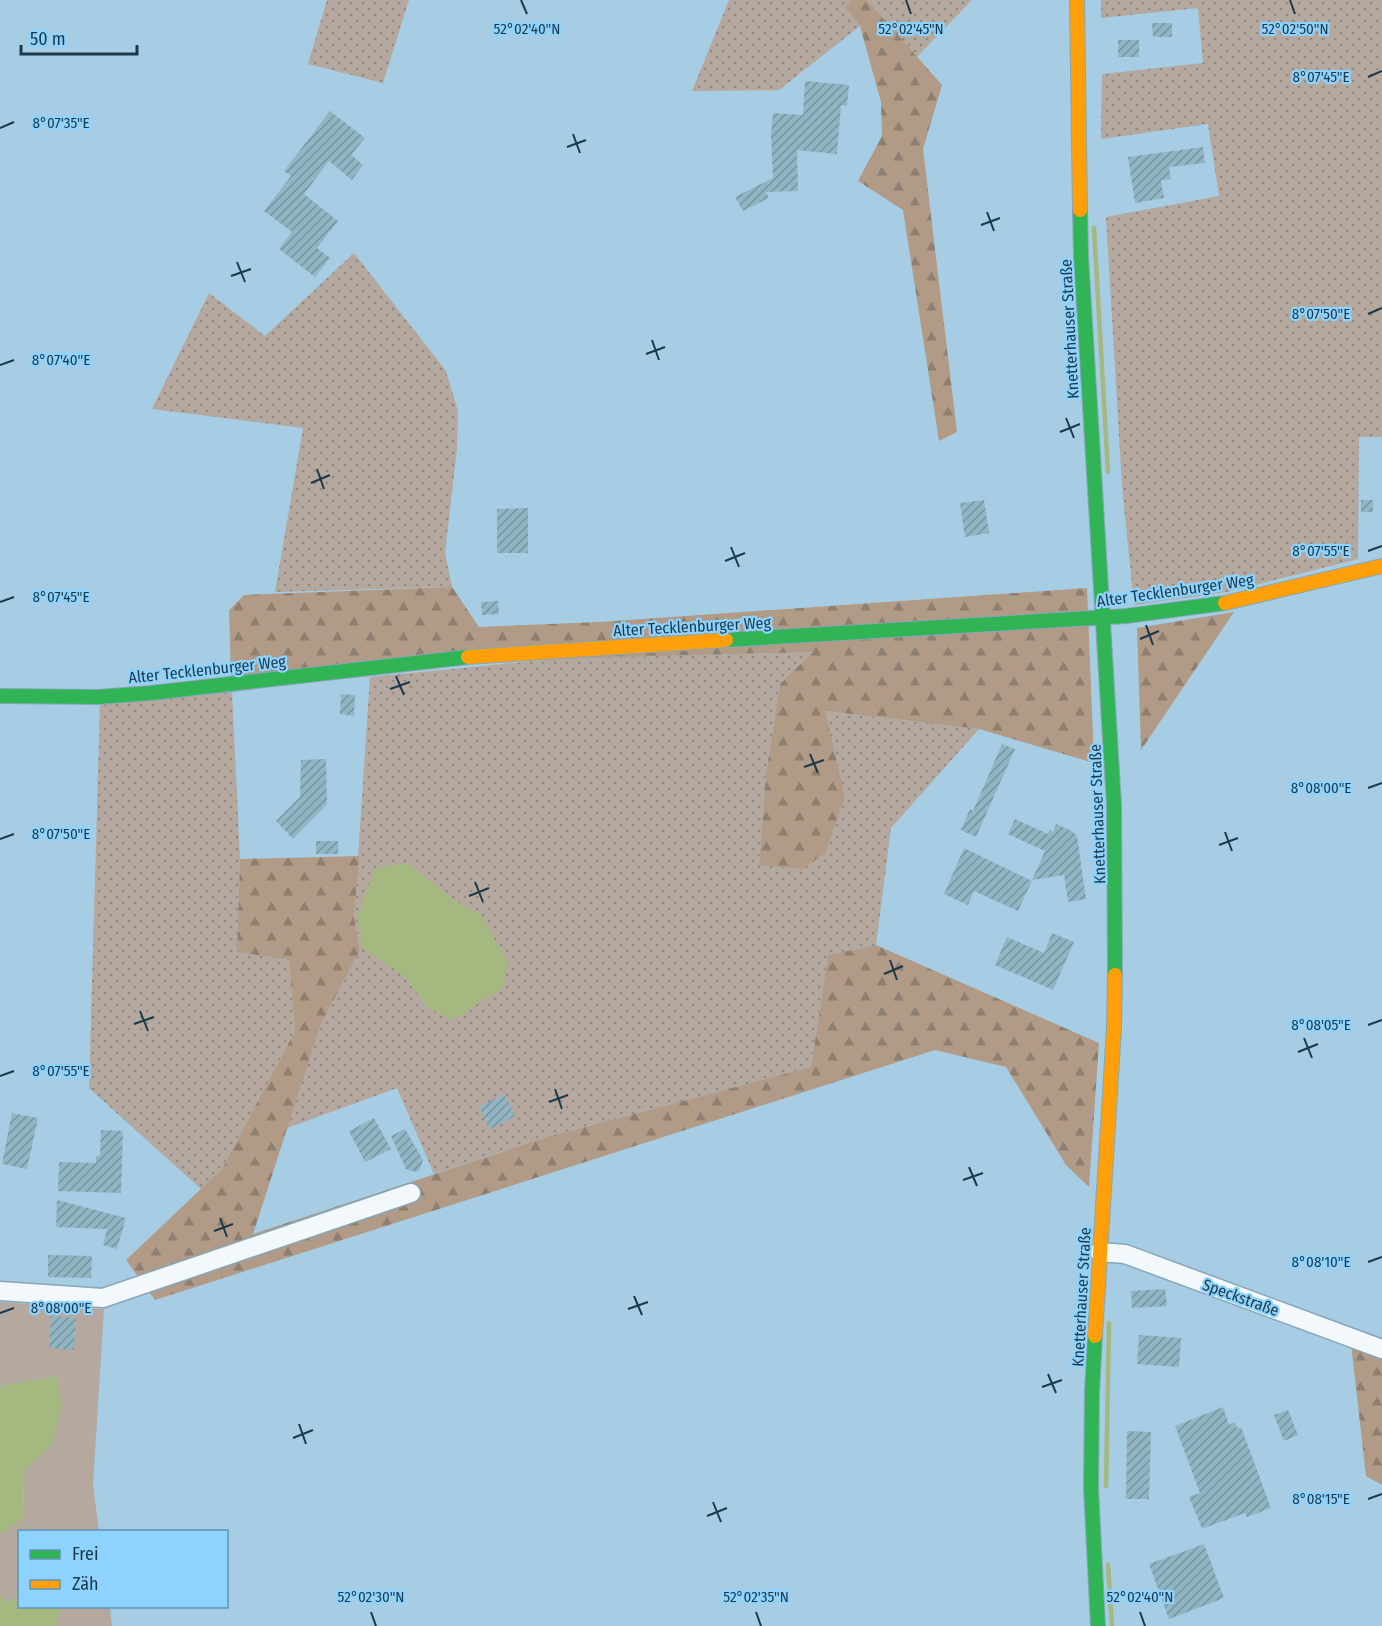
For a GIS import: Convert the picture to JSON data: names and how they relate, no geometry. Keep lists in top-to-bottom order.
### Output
{
  "streets": {
    "street": ["Knetterhauser Straße", "Alter Tecklenburger Weg", "Speckstraße"]
  },
  "crossings": [
    ["Knetterhauser Straße", "Alter Tecklenburger Weg"],
    ["Knetterhauser Straße", "Speckstraße"]
  ],
  "legend": ["Frei", "Zäh"],
  "scale_bar": "50 m",
  "coordinates": [
    "52°02'40\"N",
    "52°02'45\"N",
    "52°02'50\"N",
    "8°07'45\"E",
    "8°07'35\"E",
    "8°07'50\"E",
    "8°07'40\"E",
    "8°07'55\"E",
    "8°08'00\"E",
    "8°08'05\"E",
    "8°08'10\"E",
    "8°08'15\"E",
    "52°02'30\"N",
    "52°02'35\"N"
  ]
}
